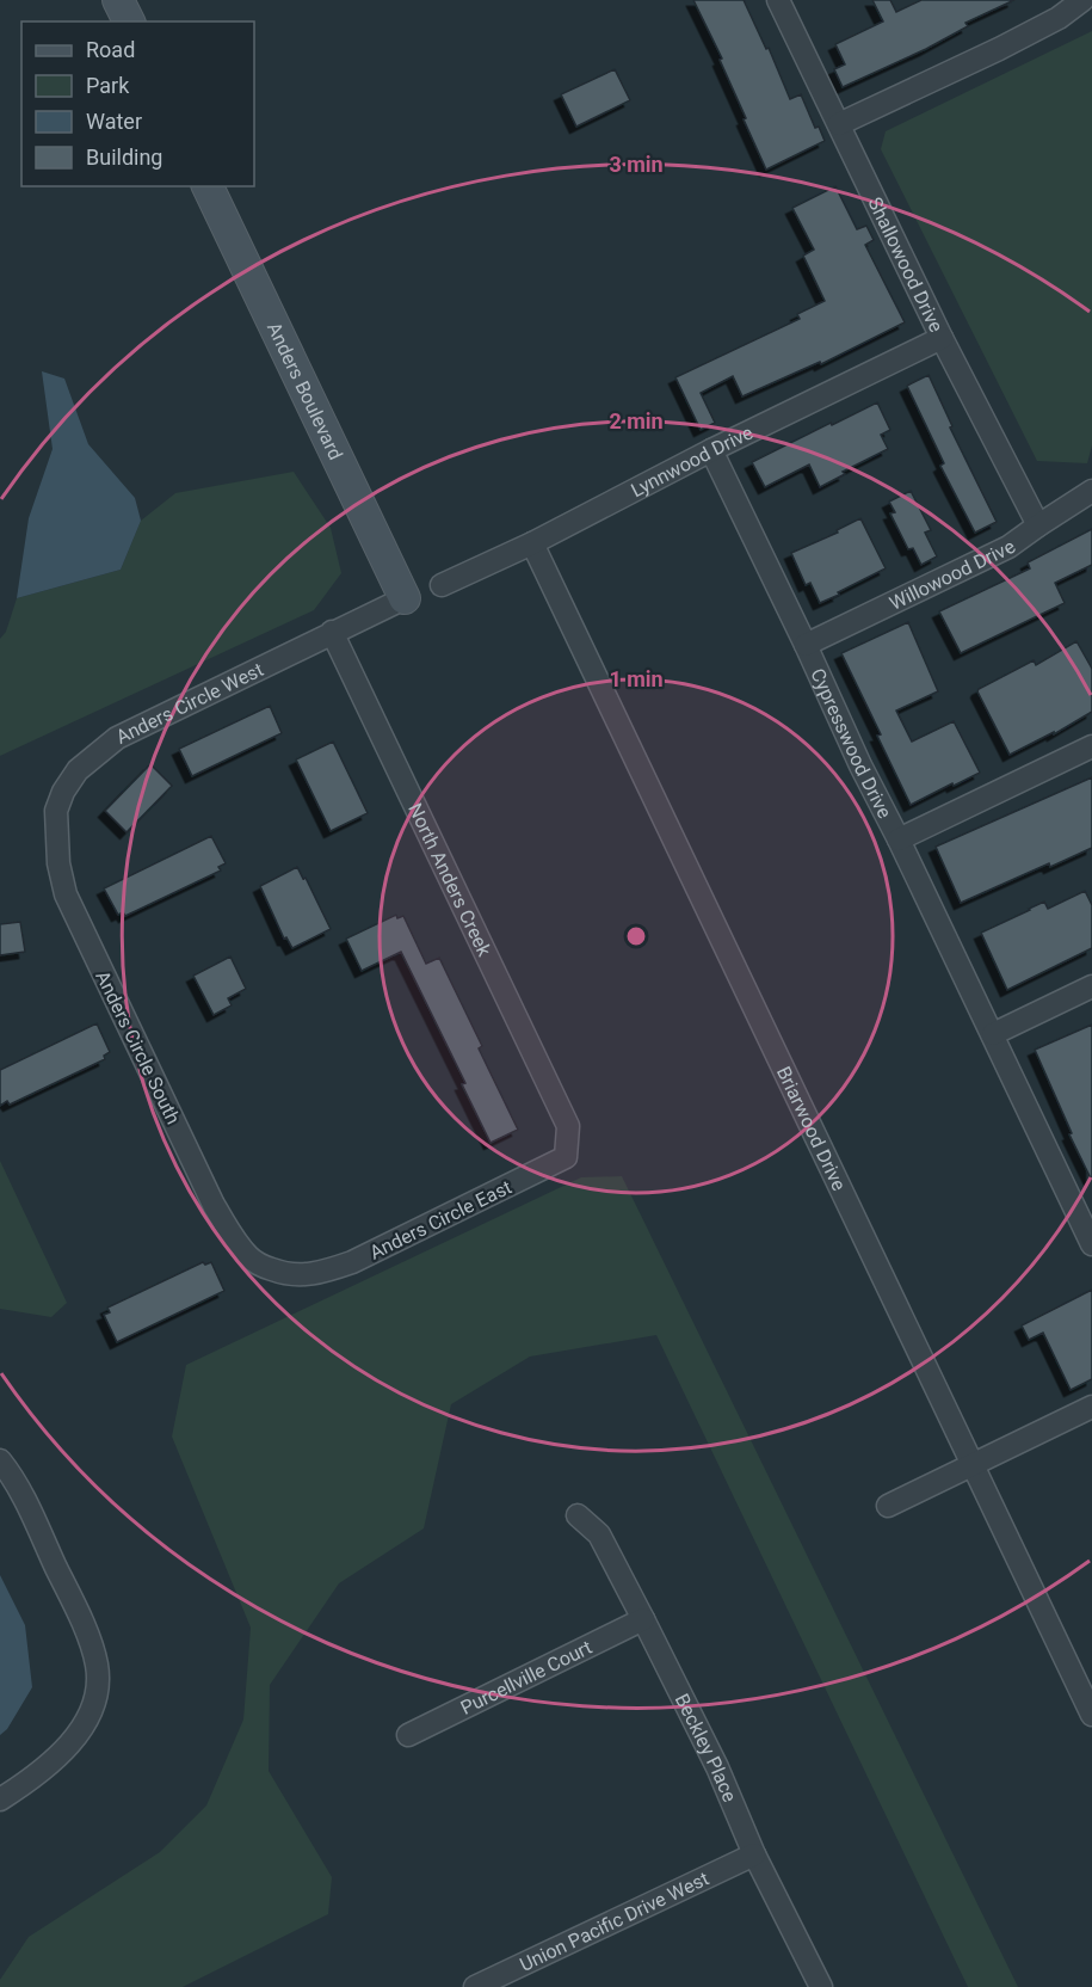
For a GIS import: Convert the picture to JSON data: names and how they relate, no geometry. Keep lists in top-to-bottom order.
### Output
{
  "streets": {
    "street": [
      "Shallowood Drive",
      "Anders Boulevard",
      "Lynnwood Drive",
      "Willowood Drive",
      "Anders Circle West",
      "Cypresswood Drive",
      "North Anders Creek",
      "Anders Circle South",
      "Briarwood Drive",
      "Anders Circle East",
      "Purcellville Court",
      "Beckley Place",
      "Union Pacific Drive West"
    ]
  },
  "crossings": [
    ["Shallowood Drive", "Lynnwood Drive"],
    ["Shallowood Drive", "Willowood Drive"],
    ["Anders Boulevard", "Anders Circle West"],
    ["Lynnwood Drive", "Cypresswood Drive"],
    ["Lynnwood Drive", "Briarwood Drive"],
    ["Willowood Drive", "Cypresswood Drive"],
    ["Anders Circle West", "North Anders Creek"],
    ["Anders Circle West", "Anders Circle South"],
    ["North Anders Creek", "Anders Circle East"],
    ["Anders Circle South", "Anders Circle East"],
    ["Purcellville Court", "Beckley Place"],
    ["Beckley Place", "Union Pacific Drive West"]
  ],
  "legend": [
    "Road",
    "Park",
    "Water",
    "Building"
  ],
  "rings": ["3 min", "2 min", "1 min"]
}
